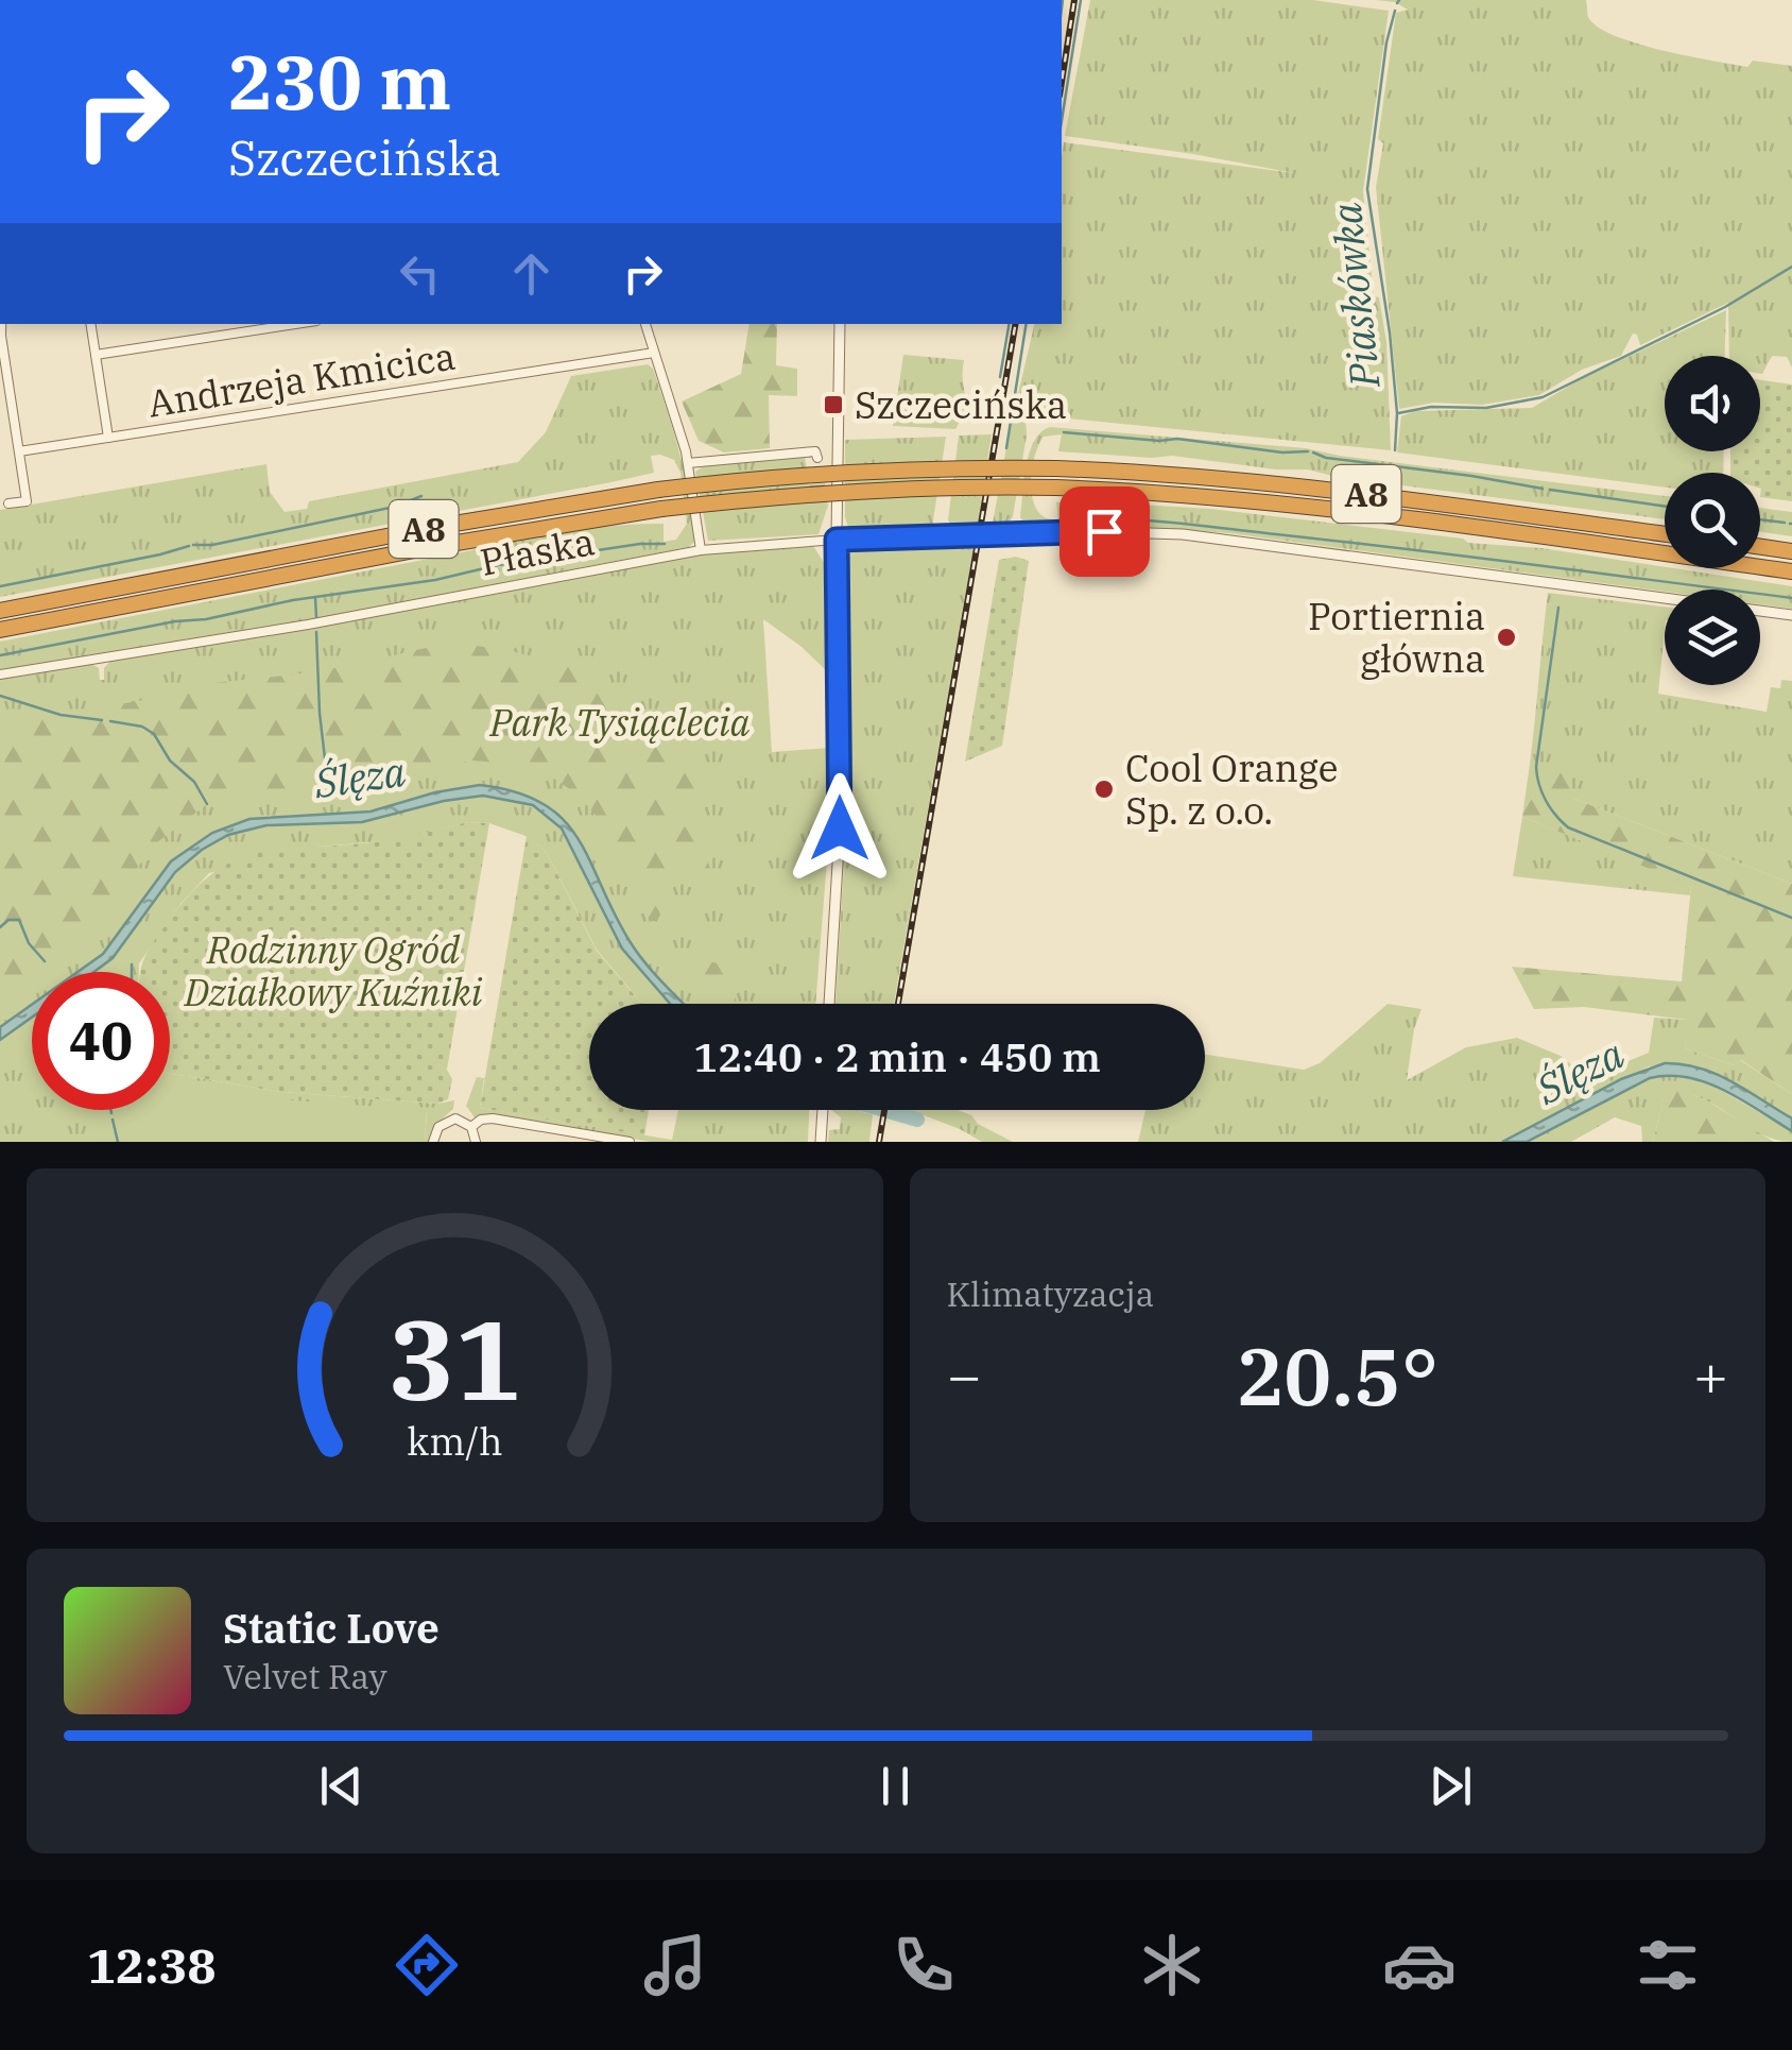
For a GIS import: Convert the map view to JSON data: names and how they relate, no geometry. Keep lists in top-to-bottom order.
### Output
{
  "streets": {
    "highway": ["A8"],
    "street": ["Andrzeja Kmicica", "Płaska"]
  },
  "water": ["Piaskówka", "Ślęza"],
  "parks": ["Park Tysiąclecia", "Rodzinny Ogród Działkowy Kuźniki"],
  "places": {
    "transit": ["Szczecińska"],
    "other": ["Portiernia główna", "Cool Orange Sp. z o.o."]
  },
  "page": {
    "turn": ["230 m", "Szczecińska"],
    "limit": "40",
    "trip": "12:40 · 2 min · 450 m",
    "tile": "Klimatyzacja",
    "heat": ["−", "20.5°", "+"],
    "song": ["Static Love", "Velvet Ray"],
    "tabs": "12:38",
    "gauge": ["31", "km/h"]
  }
}
